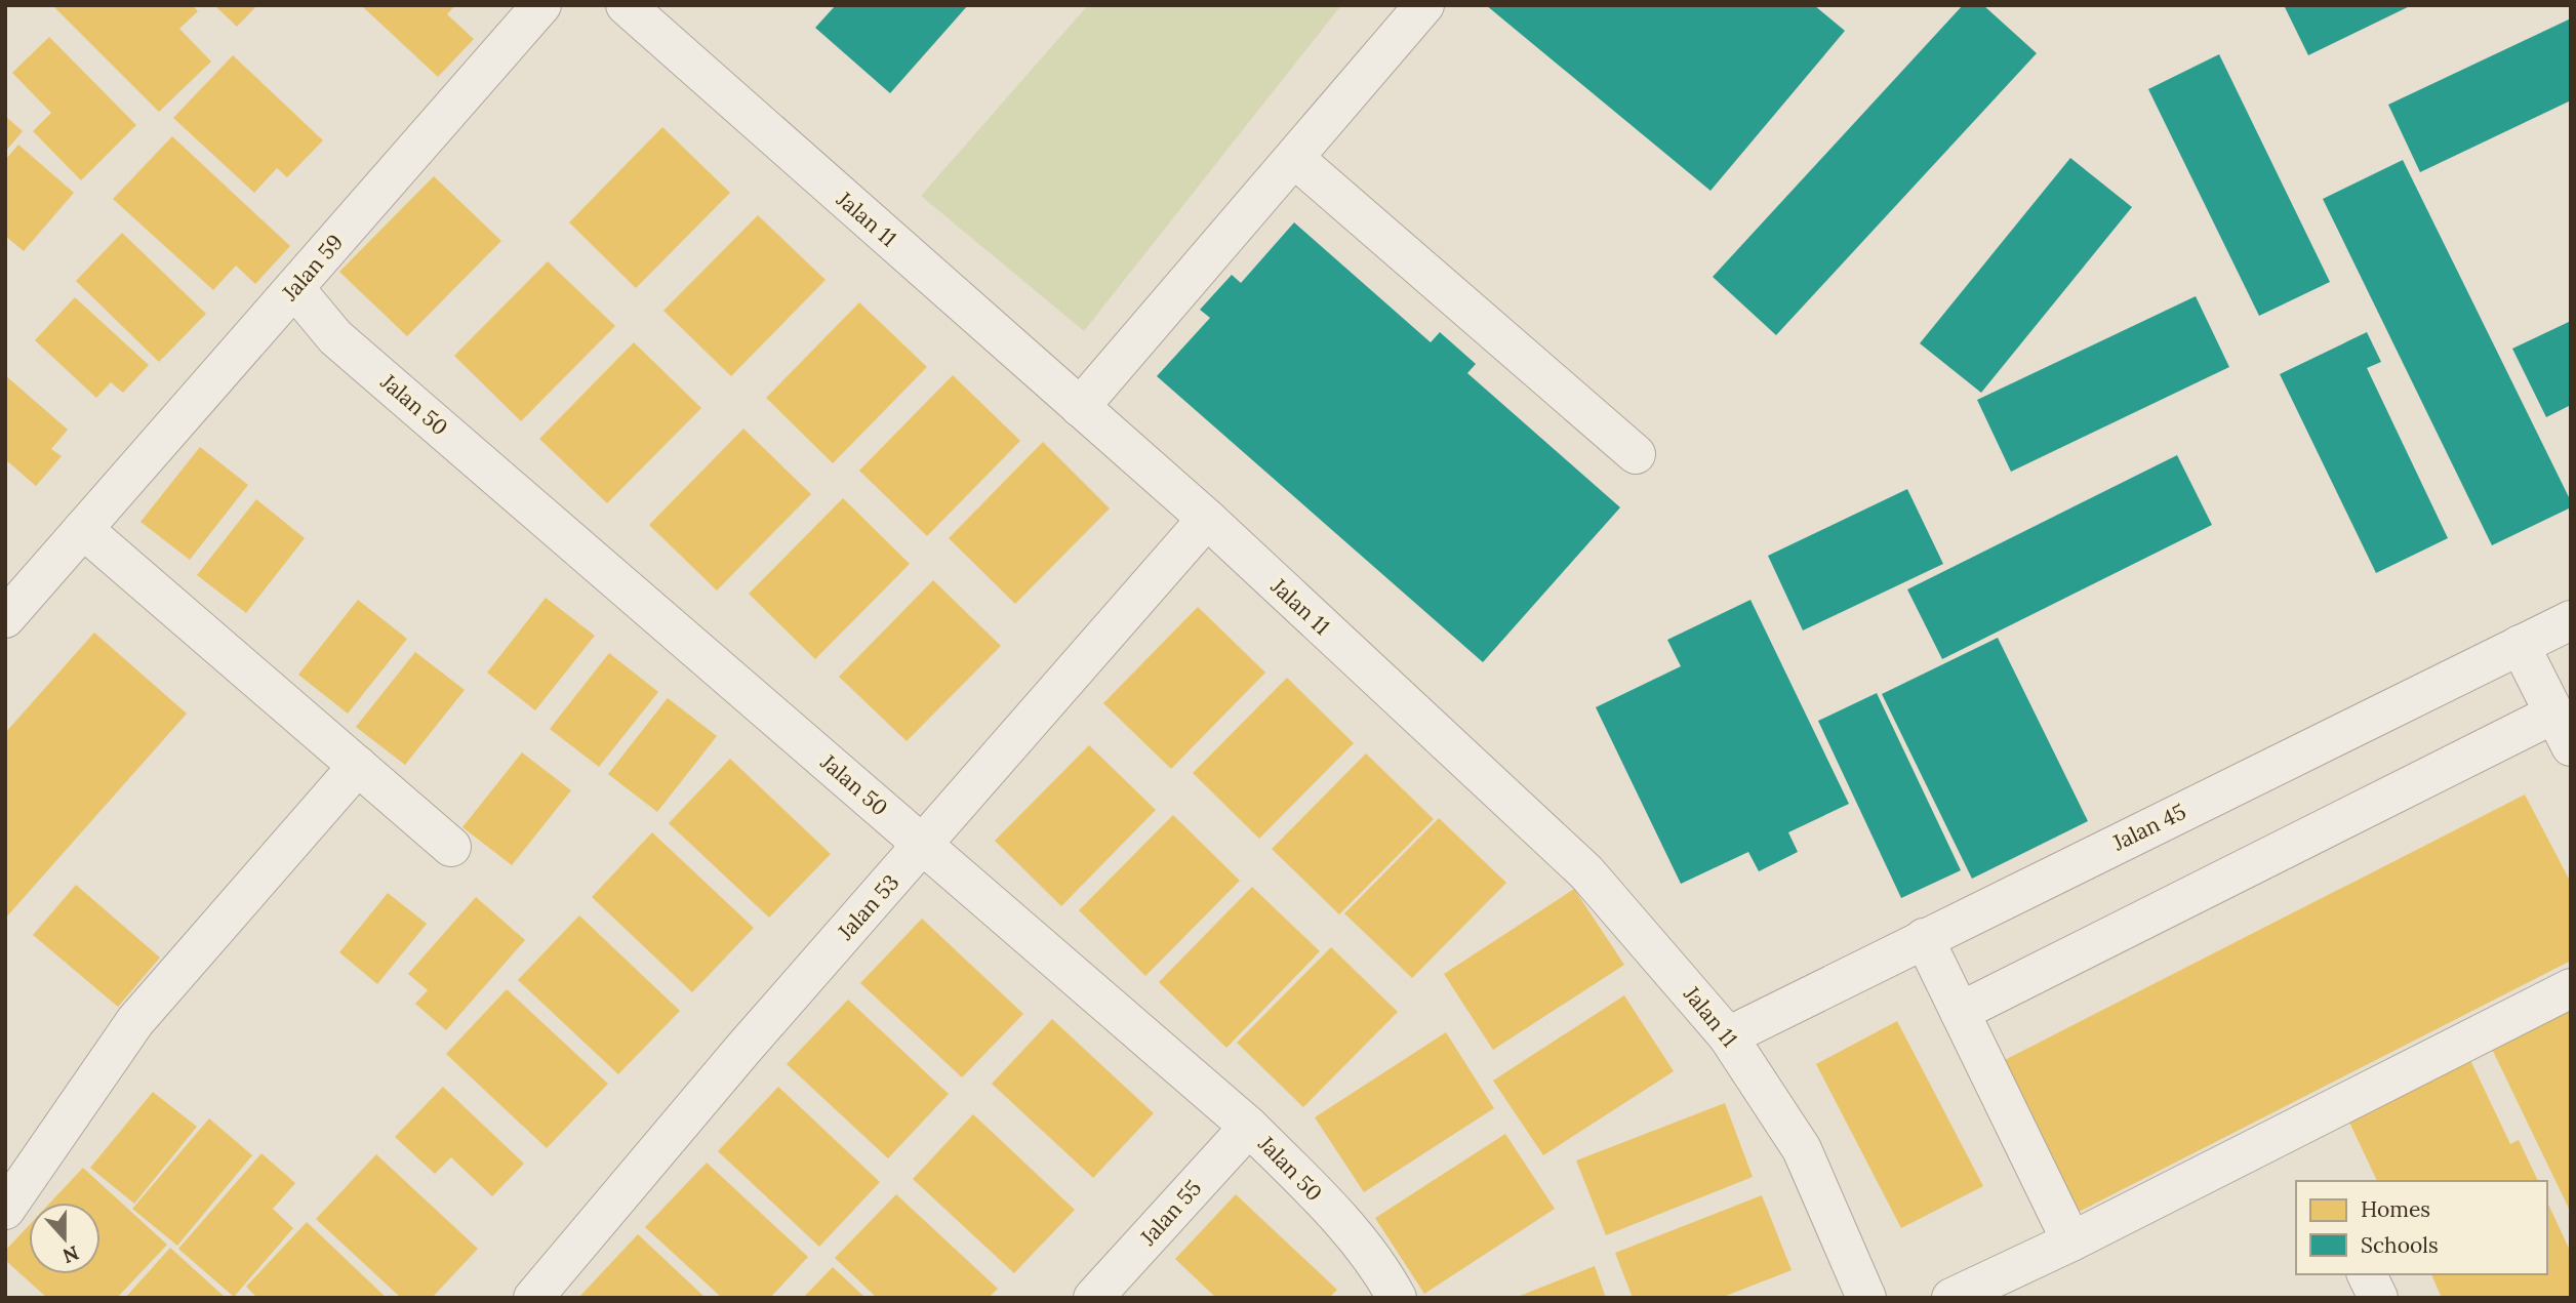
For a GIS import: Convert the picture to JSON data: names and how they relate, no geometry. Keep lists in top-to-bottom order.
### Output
{
  "streets": {
    "street": [
      "Jalan 11",
      "Jalan 59",
      "Jalan 50",
      "Jalan 45",
      "Jalan 53",
      "Jalan 55"
    ]
  },
  "crossings": [
    ["Jalan 11", "Jalan 45"],
    ["Jalan 11", "Jalan 53"],
    ["Jalan 59", "Jalan 50"],
    ["Jalan 50", "Jalan 53"],
    ["Jalan 50", "Jalan 55"]
  ],
  "legend": ["Homes", "Schools"],
  "north": "bottom"
}
